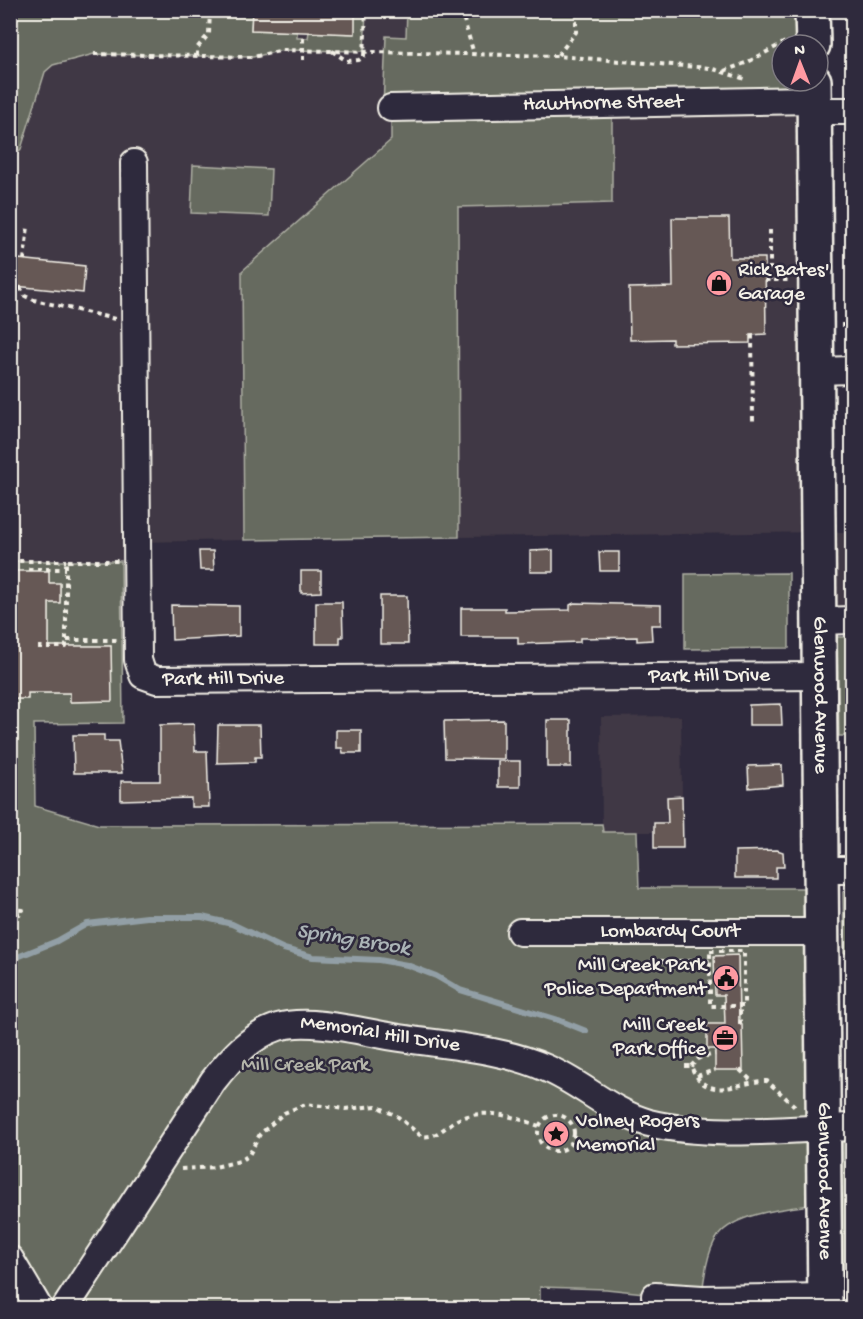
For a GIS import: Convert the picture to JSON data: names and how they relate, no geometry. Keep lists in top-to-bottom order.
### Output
{
  "streets": {
    "main road": ["Glenwood Avenue"],
    "street": [
      "Hawthorne Street",
      "Park Hill Drive",
      "Lombardy Court",
      "Memorial Hill Drive"
    ]
  },
  "crossings": [
    ["Hawthorne Street", "Glenwood Avenue"],
    ["Park Hill Drive", "Glenwood Avenue"],
    ["Glenwood Avenue", "Lombardy Court"],
    ["Glenwood Avenue", "Memorial Hill Drive"]
  ],
  "water": ["Spring Brook"],
  "parks": ["Mill Creek Park"],
  "places": {
    "shop": ["Rick Bates' Garage"],
    "public building": ["Mill Creek Park Police Department"],
    "office": ["Mill Creek Park Office"],
    "place": ["Volney Rogers Memorial"]
  },
  "north": "top"
}
